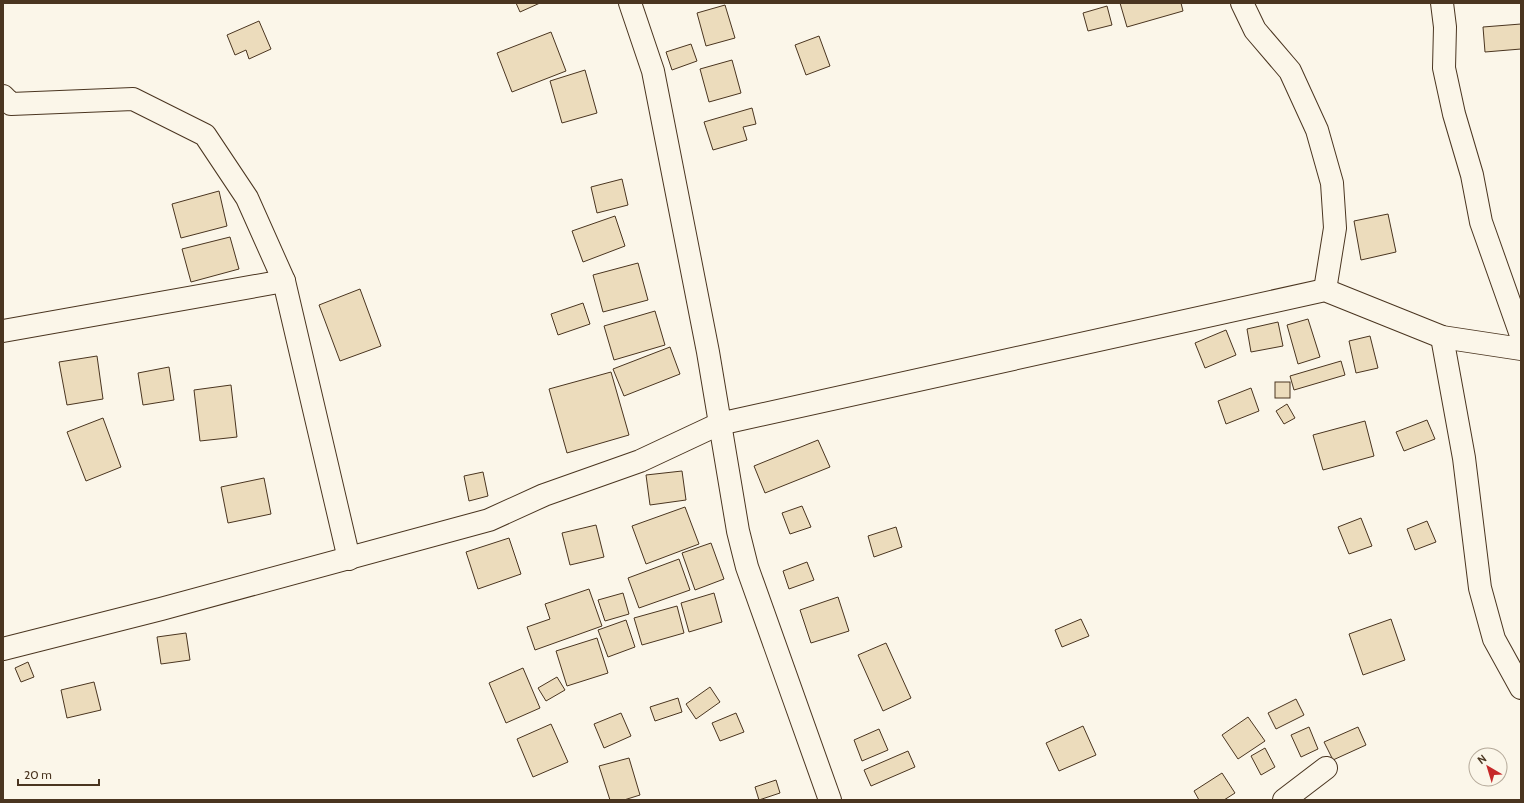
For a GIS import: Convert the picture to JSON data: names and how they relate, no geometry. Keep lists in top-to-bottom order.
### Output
{
  "scale_bar": "20 m",
  "north": "top left"
}
